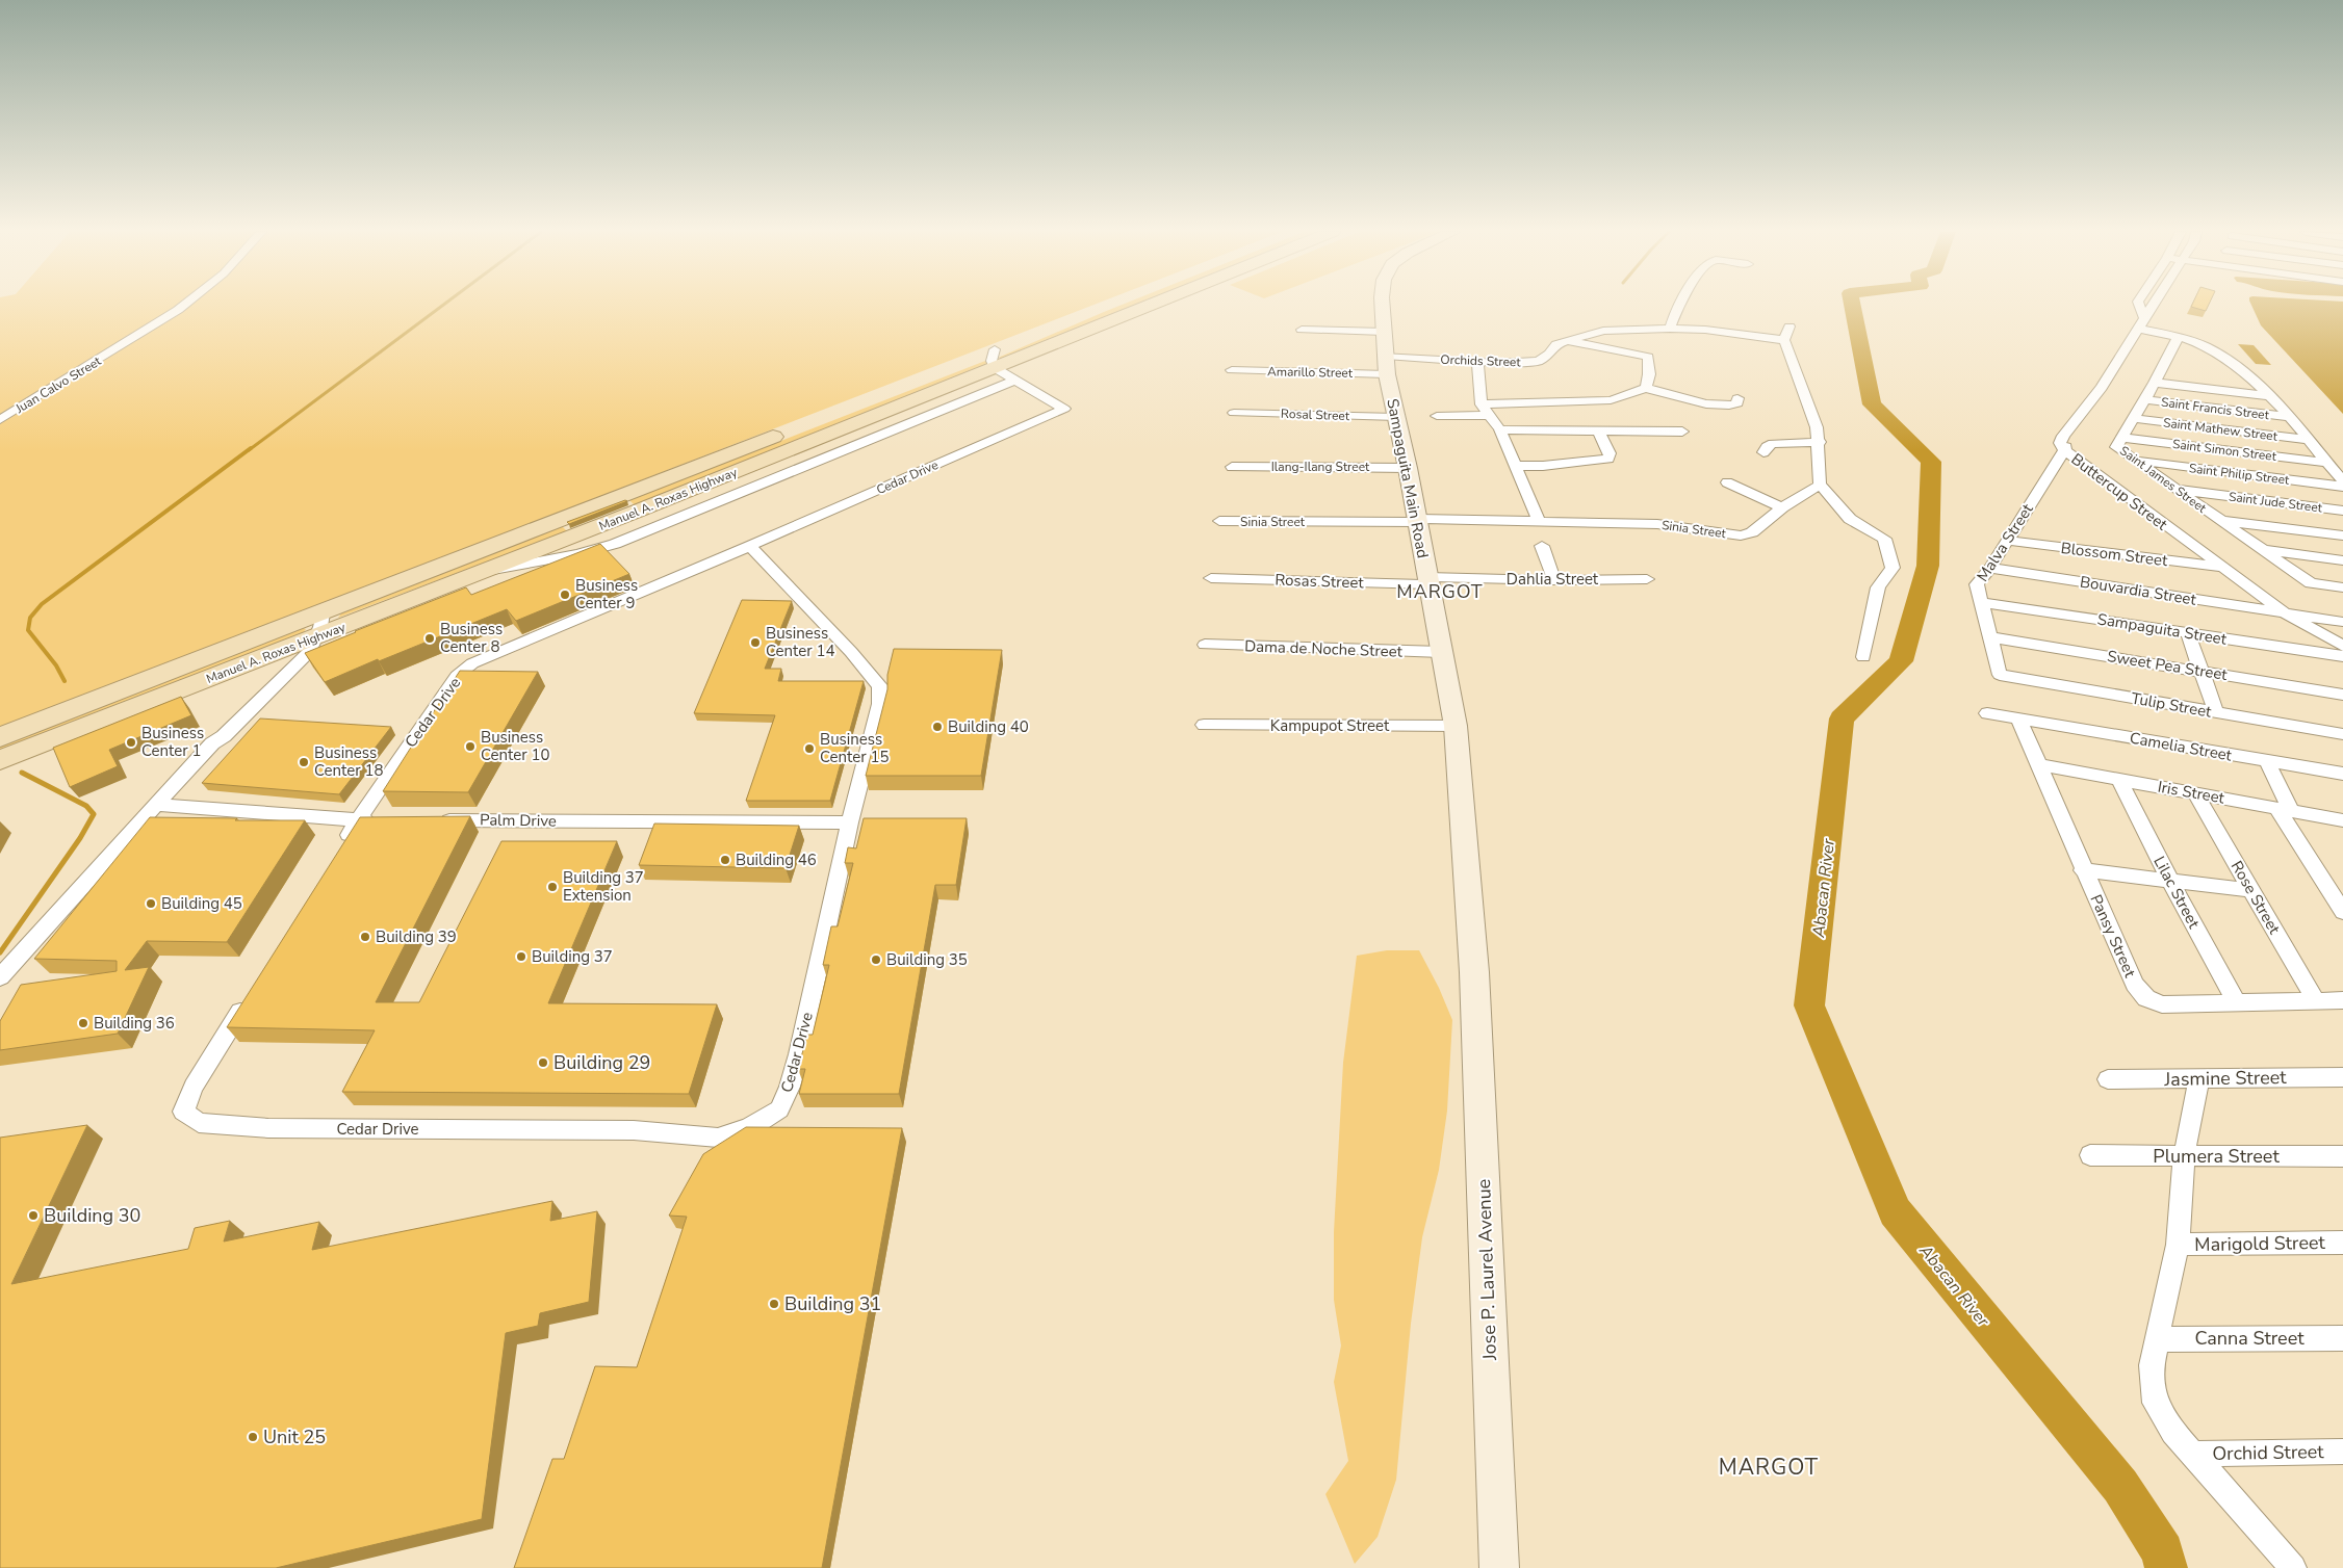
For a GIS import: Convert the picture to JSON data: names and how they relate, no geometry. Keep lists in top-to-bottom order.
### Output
{
  "streets": {
    "main road": ["Manuel A. Roxas Highway"],
    "street": [
      "Orchids Street",
      "Amarillo Street",
      "Juan Calvo Street",
      "Saint Francis Street",
      "Rosal Street",
      "Saint Mathew Street",
      "Saint Simon Street",
      "Ilang-Ilang Street",
      "Saint Philip Street",
      "Cedar Drive",
      "Sampaguita Main Road",
      "Saint James Street",
      "Buttercup Street",
      "Saint Jude Street",
      "Sinia Street",
      "Malva Street",
      "Blossom Street",
      "Dahlia Street",
      "Rosas Street",
      "Bouvardia Street",
      "Sampaguita Street",
      "Dama de Noche Street",
      "Sweet Pea Street",
      "Tulip Street",
      "Kampupot Street",
      "Camelia Street",
      "Iris Street",
      "Palm Drive",
      "Lilac Street",
      "Rose Street",
      "Pansy Street",
      "Jasmine Street",
      "Plumera Street",
      "Marigold Street",
      "Jose P. Laurel Avenue",
      "Canna Street",
      "Orchid Street"
    ]
  },
  "crossings": [
    ["Orchids Street", "Amarillo Street"],
    ["Orchids Street", "Sampaguita Main Road"],
    ["Amarillo Street", "Sampaguita Main Road"],
    ["Saint Francis Street", "Saint James Street"],
    ["Rosal Street", "Sampaguita Main Road"],
    ["Saint Mathew Street", "Saint James Street"],
    ["Saint Simon Street", "Saint James Street"],
    ["Ilang-Ilang Street", "Sampaguita Main Road"],
    ["Saint Philip Street", "Saint James Street"],
    ["Cedar Drive", "Palm Drive"],
    ["Sampaguita Main Road", "Sinia Street"],
    ["Sampaguita Main Road", "Dahlia Street"],
    ["Sampaguita Main Road", "Rosas Street"],
    ["Sampaguita Main Road", "Dama de Noche Street"],
    ["Sampaguita Main Road", "Kampupot Street"],
    ["Sampaguita Main Road", "Jose P. Laurel Avenue"],
    ["Saint James Street", "Saint Jude Street"],
    ["Buttercup Street", "Malva Street"],
    ["Buttercup Street", "Blossom Street"],
    ["Buttercup Street", "Bouvardia Street"],
    ["Malva Street", "Blossom Street"],
    ["Malva Street", "Bouvardia Street"],
    ["Malva Street", "Sampaguita Street"],
    ["Malva Street", "Sweet Pea Street"],
    ["Malva Street", "Tulip Street"],
    ["Dahlia Street", "Rosas Street"],
    ["Camelia Street", "Pansy Street"],
    ["Iris Street", "Lilac Street"],
    ["Iris Street", "Rose Street"],
    ["Iris Street", "Pansy Street"],
    ["Lilac Street", "Pansy Street"],
    ["Rose Street", "Pansy Street"]
  ],
  "districts": ["MARGOT", "MARGOT"],
  "water": ["Abacan River"],
  "places": [
    "Business Center 9",
    "Business Center 8",
    "Business Center 14",
    "Building 40",
    "Business Center 1",
    "Business Center 10",
    "Business Center 15",
    "Business Center 18",
    "Building 46",
    "Building 37 Extension",
    "Building 45",
    "Building 39",
    "Building 37",
    "Building 35",
    "Building 36",
    "Building 29",
    "Building 30",
    "Building 31",
    "Unit 25"
  ]
}
